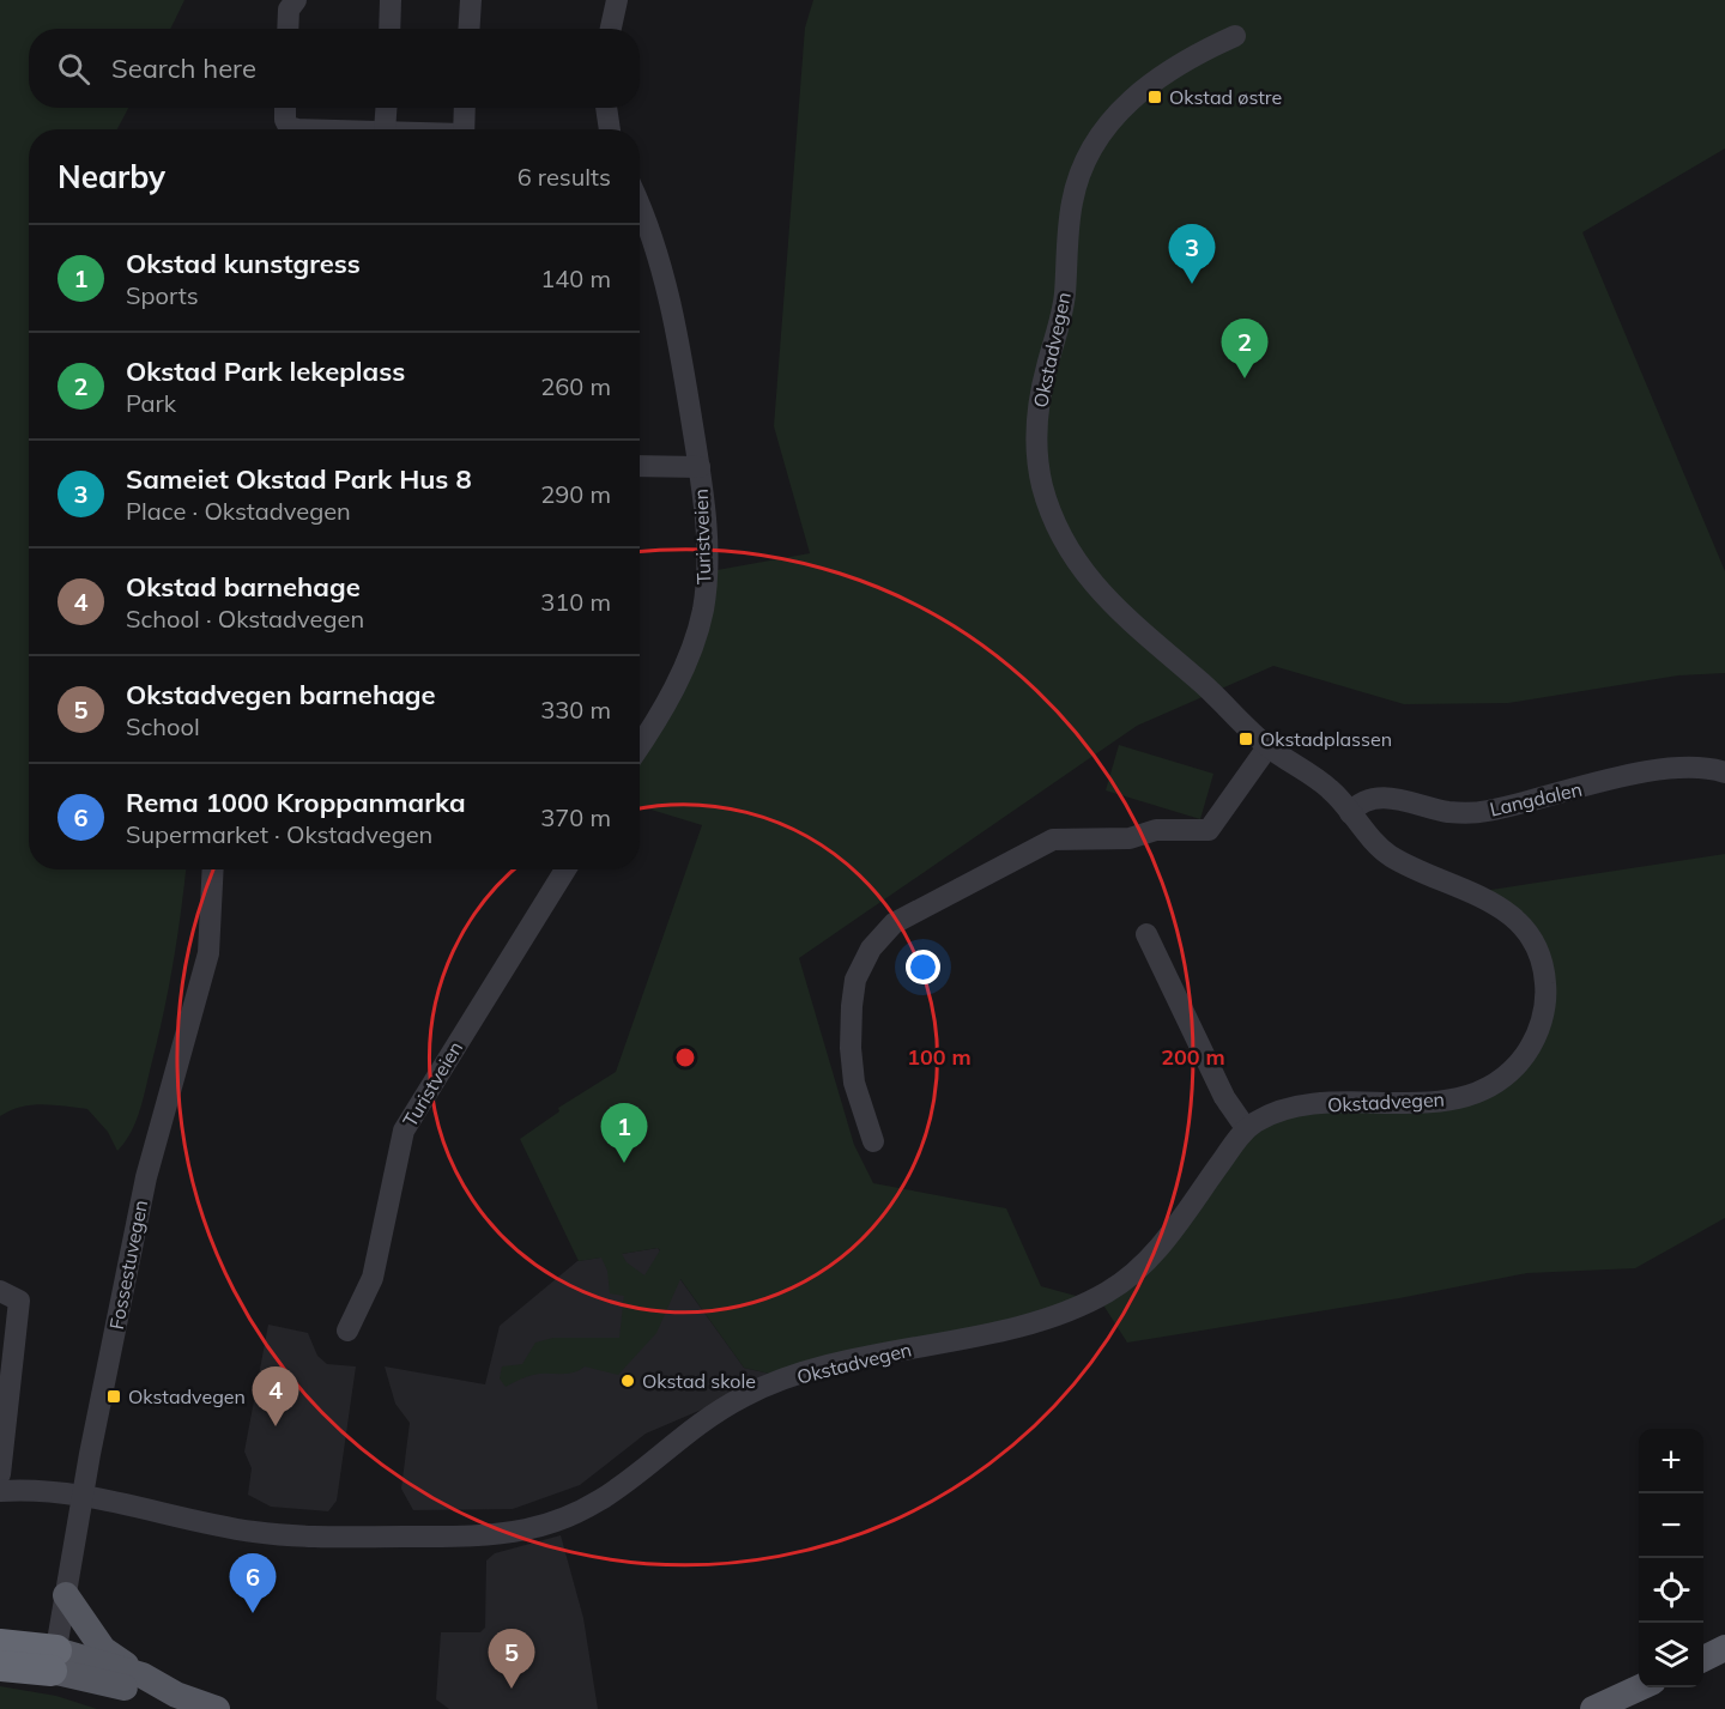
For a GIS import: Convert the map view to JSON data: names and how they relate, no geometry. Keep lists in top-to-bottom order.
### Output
{
  "streets": {
    "street": [
      "Okstadvegen",
      "Turistveien",
      "Langdalen",
      "Fossestuvegen"
    ]
  },
  "crossings": [
    ["Okstadvegen", "Langdalen"],
    ["Okstadvegen", "Fossestuvegen"]
  ],
  "places": {
    "transit": ["Okstad østre", "Okstadplassen", "Okstadvegen"],
    "other": ["Okstad skole"]
  },
  "page": {
    "search": "Search here",
    "heading": ["Nearby", "6 results"],
    "list": [
      {
        "mark": "1",
        "name": "Okstad kunstgress",
        "note": "Sports",
        "value": "140 m"
      },
      {
        "mark": "2",
        "name": "Okstad Park lekeplass",
        "note": "Park",
        "value": "260 m"
      },
      {
        "mark": "3",
        "name": "Sameiet Okstad Park Hus 8",
        "note": "Place · Okstadvegen",
        "value": "290 m"
      },
      {
        "mark": "4",
        "name": "Okstad barnehage",
        "note": "School · Okstadvegen",
        "value": "310 m"
      },
      {
        "mark": "5",
        "name": "Okstadvegen barnehage",
        "note": "School",
        "value": "330 m"
      },
      {
        "mark": "6",
        "name": "Rema 1000 Kroppanmarka",
        "note": "Supermarket · Okstadvegen",
        "value": "370 m"
      }
    ],
    "pins": [
      "3",
      "2",
      "1",
      "4",
      "6",
      "5"
    ],
    "map_buttons": ["+", "−"]
  },
  "rings": ["100 m", "200 m"]
}
